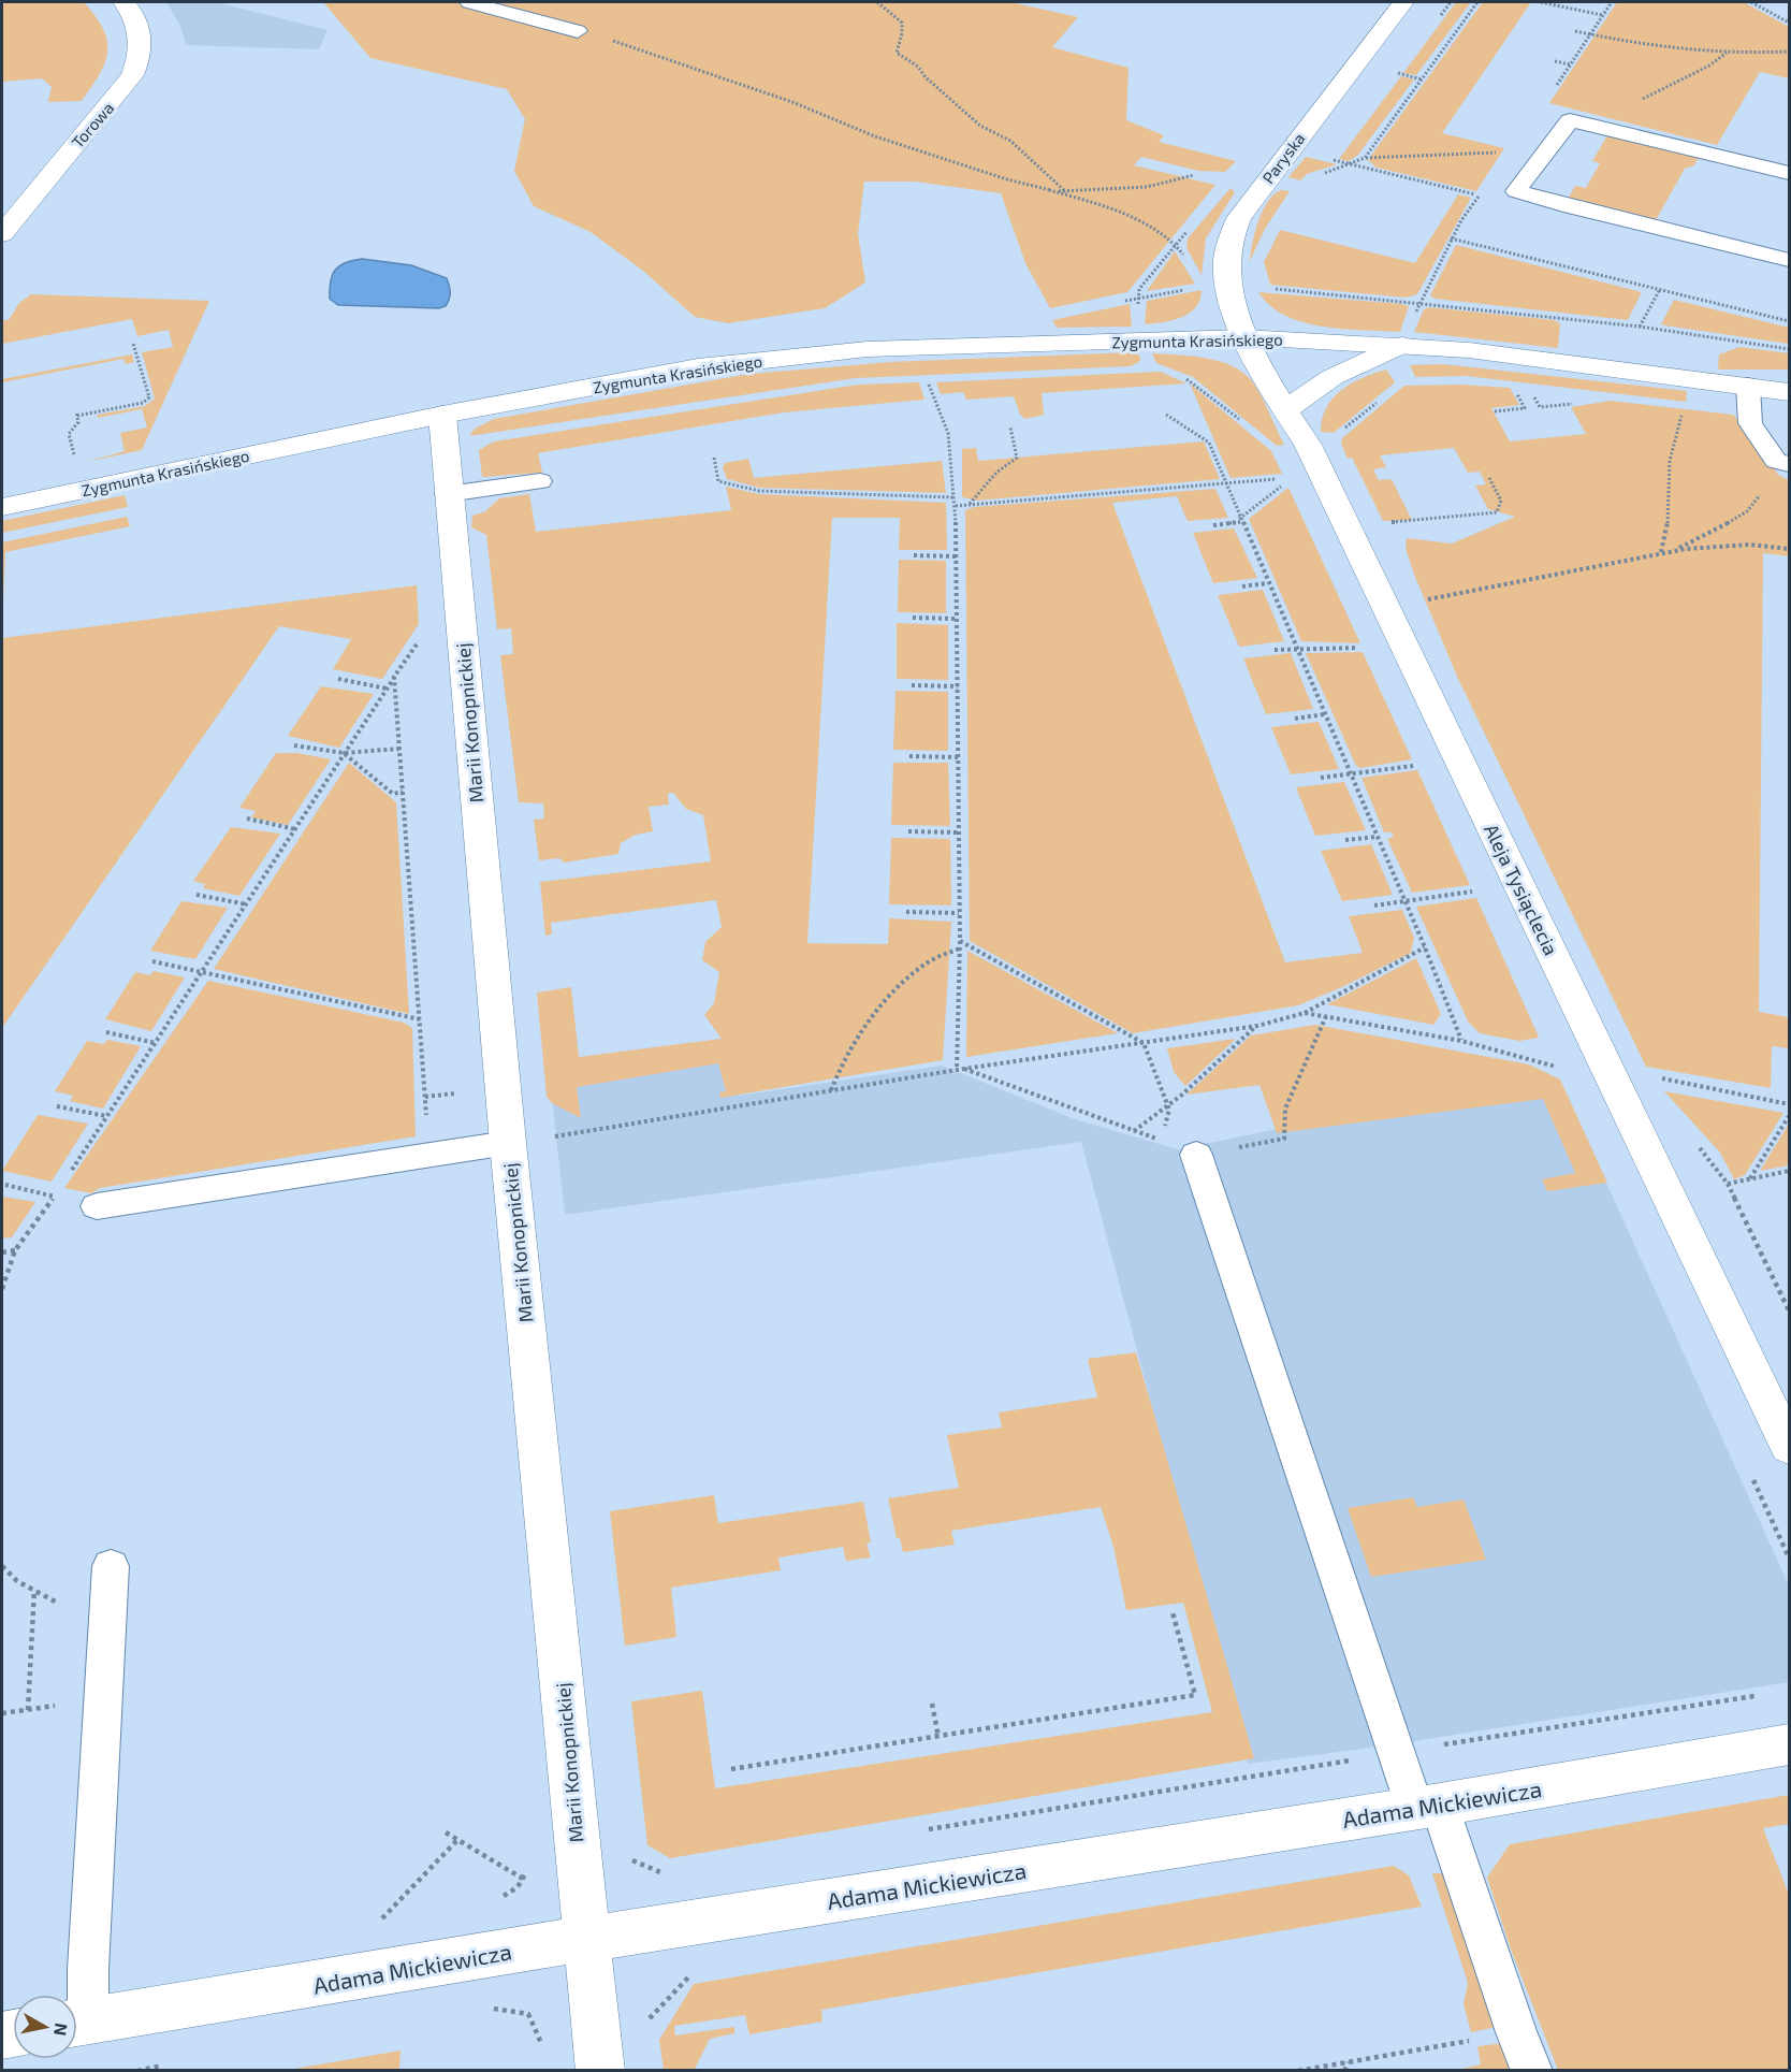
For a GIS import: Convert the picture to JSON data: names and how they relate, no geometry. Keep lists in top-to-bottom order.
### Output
{
  "streets": {
    "street": [
      "Torowa",
      "Paryska",
      "Zygmunta Krasińskiego",
      "Marii Konopnickiej",
      "Aleja Tysiąclecia",
      "Adama Mickiewicza"
    ]
  },
  "crossings": [
    ["Paryska", "Zygmunta Krasińskiego"],
    ["Paryska", "Aleja Tysiąclecia"],
    ["Zygmunta Krasińskiego", "Marii Konopnickiej"],
    ["Zygmunta Krasińskiego", "Aleja Tysiąclecia"],
    ["Marii Konopnickiej", "Adama Mickiewicza"]
  ],
  "north": "right"
}
